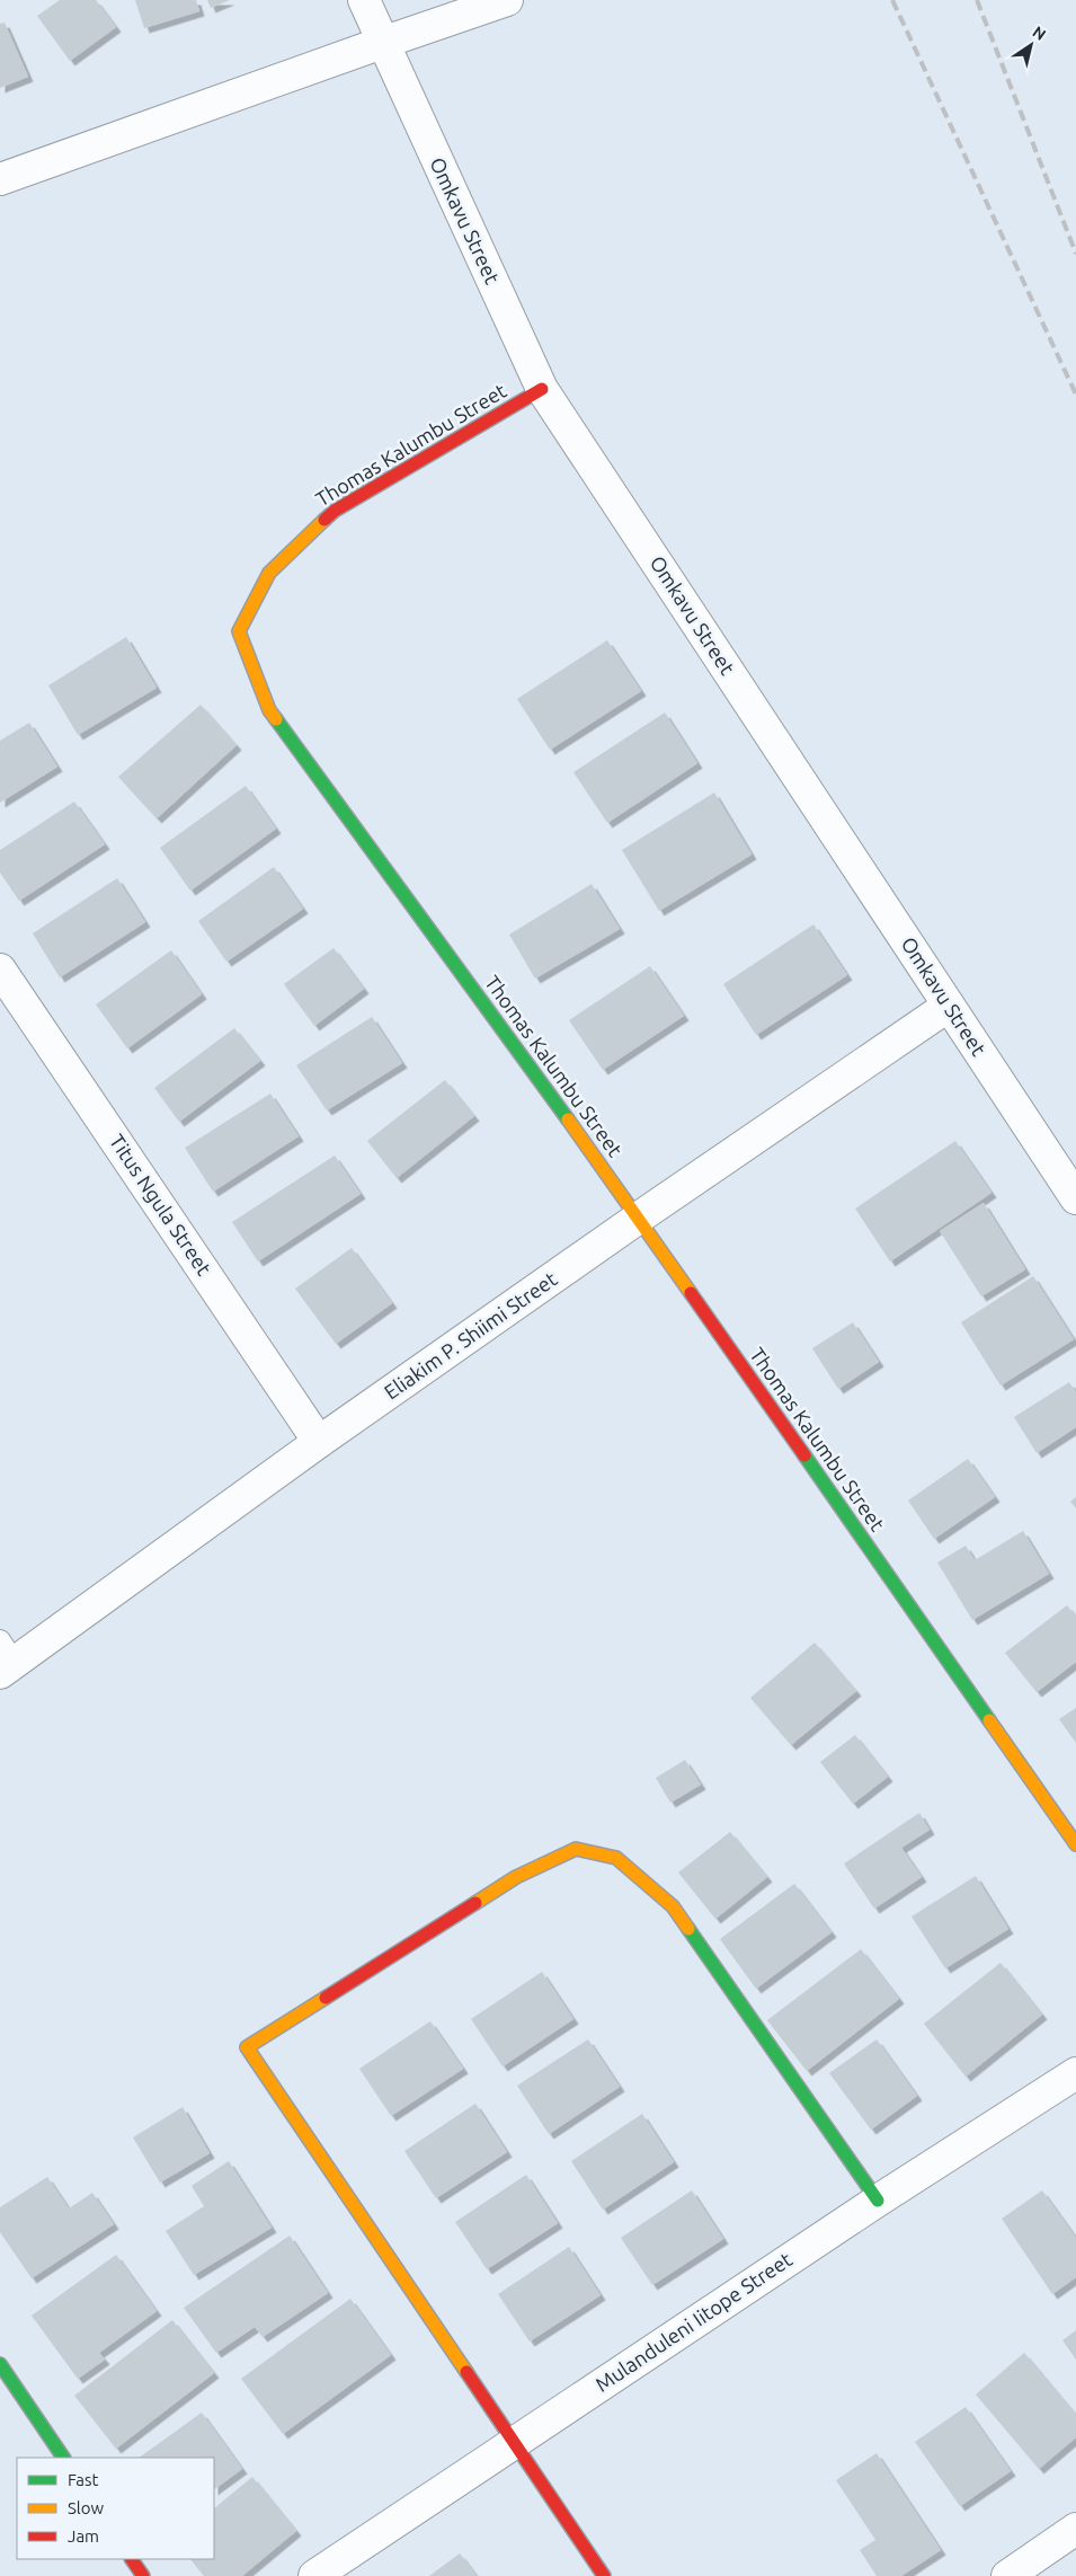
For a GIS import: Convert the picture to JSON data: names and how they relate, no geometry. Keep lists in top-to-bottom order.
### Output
{
  "streets": {
    "street": [
      "Omkavu Street",
      "Thomas Kalumbu Street",
      "Titus Ngula Street",
      "Eliakim P. Shiimi Street",
      "Mulanduleni Iitope Street"
    ]
  },
  "crossings": [
    ["Omkavu Street", "Thomas Kalumbu Street"],
    ["Omkavu Street", "Eliakim P. Shiimi Street"],
    ["Thomas Kalumbu Street", "Eliakim P. Shiimi Street"],
    ["Titus Ngula Street", "Eliakim P. Shiimi Street"]
  ],
  "legend": ["Fast", "Slow", "Jam"],
  "north": "top right"
}
